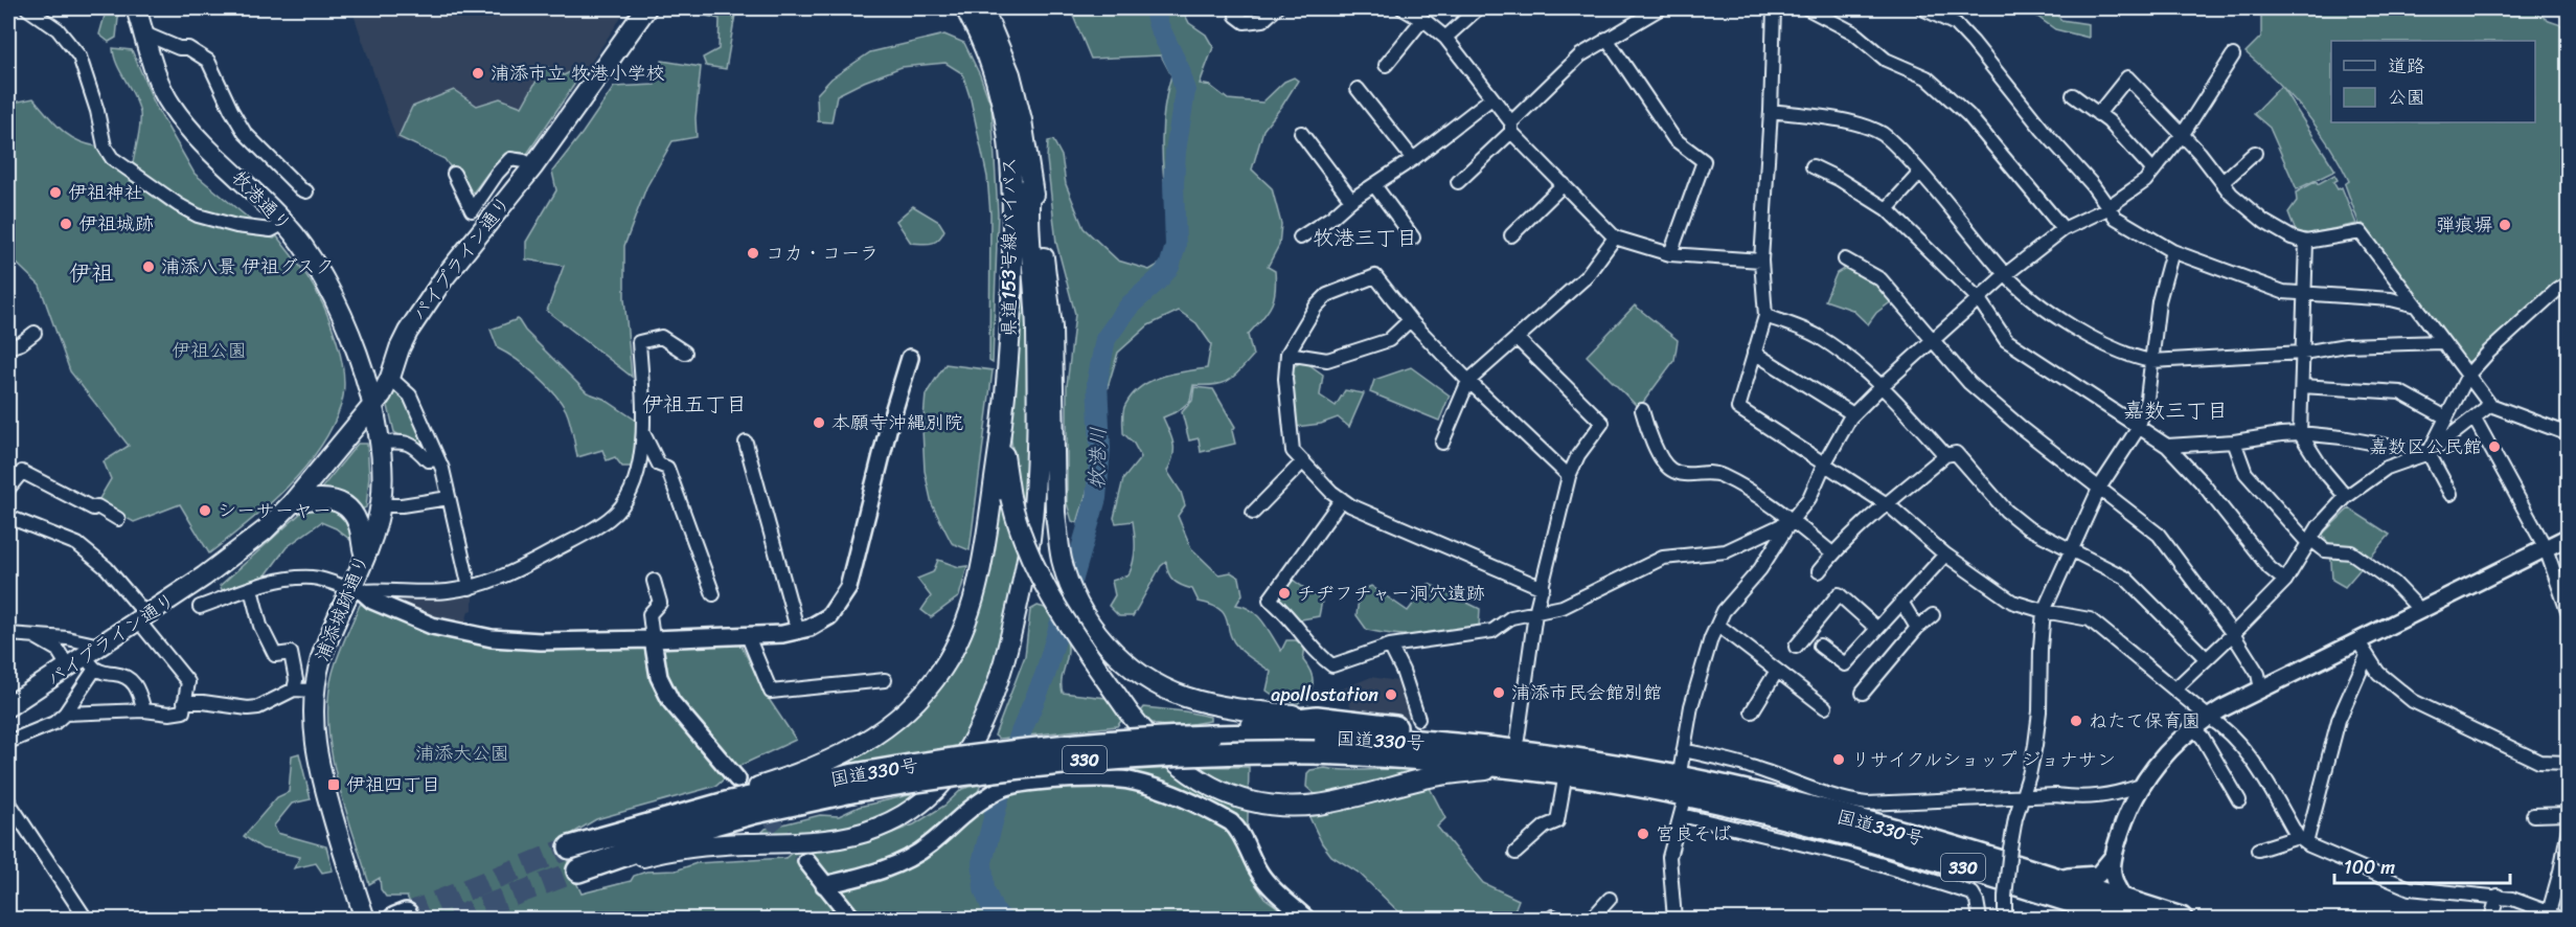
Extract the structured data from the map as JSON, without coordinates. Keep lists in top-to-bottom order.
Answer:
{
  "streets": {
    "highway": ["国道330号", "330"],
    "main road": [
      "牧港通り",
      "県道153号線バイパス",
      "パイプライン通り",
      "浦添城跡通り"
    ]
  },
  "crossings": [
    ["牧港通り", "パイプライン通り"],
    ["牧港通り", "浦添城跡通り"],
    ["パイプライン通り", "浦添城跡通り"]
  ],
  "districts": [
    "牧港三丁目",
    "伊祖",
    "伊祖五丁目",
    "嘉数三丁目"
  ],
  "water": ["牧港川"],
  "parks": ["伊祖公園", "浦添大公園"],
  "places": {
    "other": [
      "浦添市立 牧港小学校",
      "伊祖神社",
      "伊祖城跡",
      "弾痕塀",
      "コカ・コーラ",
      "浦添八景 伊祖グスク",
      "本願寺沖縄別院",
      "嘉数区公民館",
      "シーサーヤー",
      "チヂフチャー洞穴遺跡",
      "浦添市民会館別館",
      "apollostation",
      "ねたて保育園",
      "リサイクルショップ ジョナサン",
      "宮良そば"
    ],
    "transit": ["伊祖四丁目"]
  },
  "legend": ["道路", "公園"],
  "scale_bar": "100 m"
}
